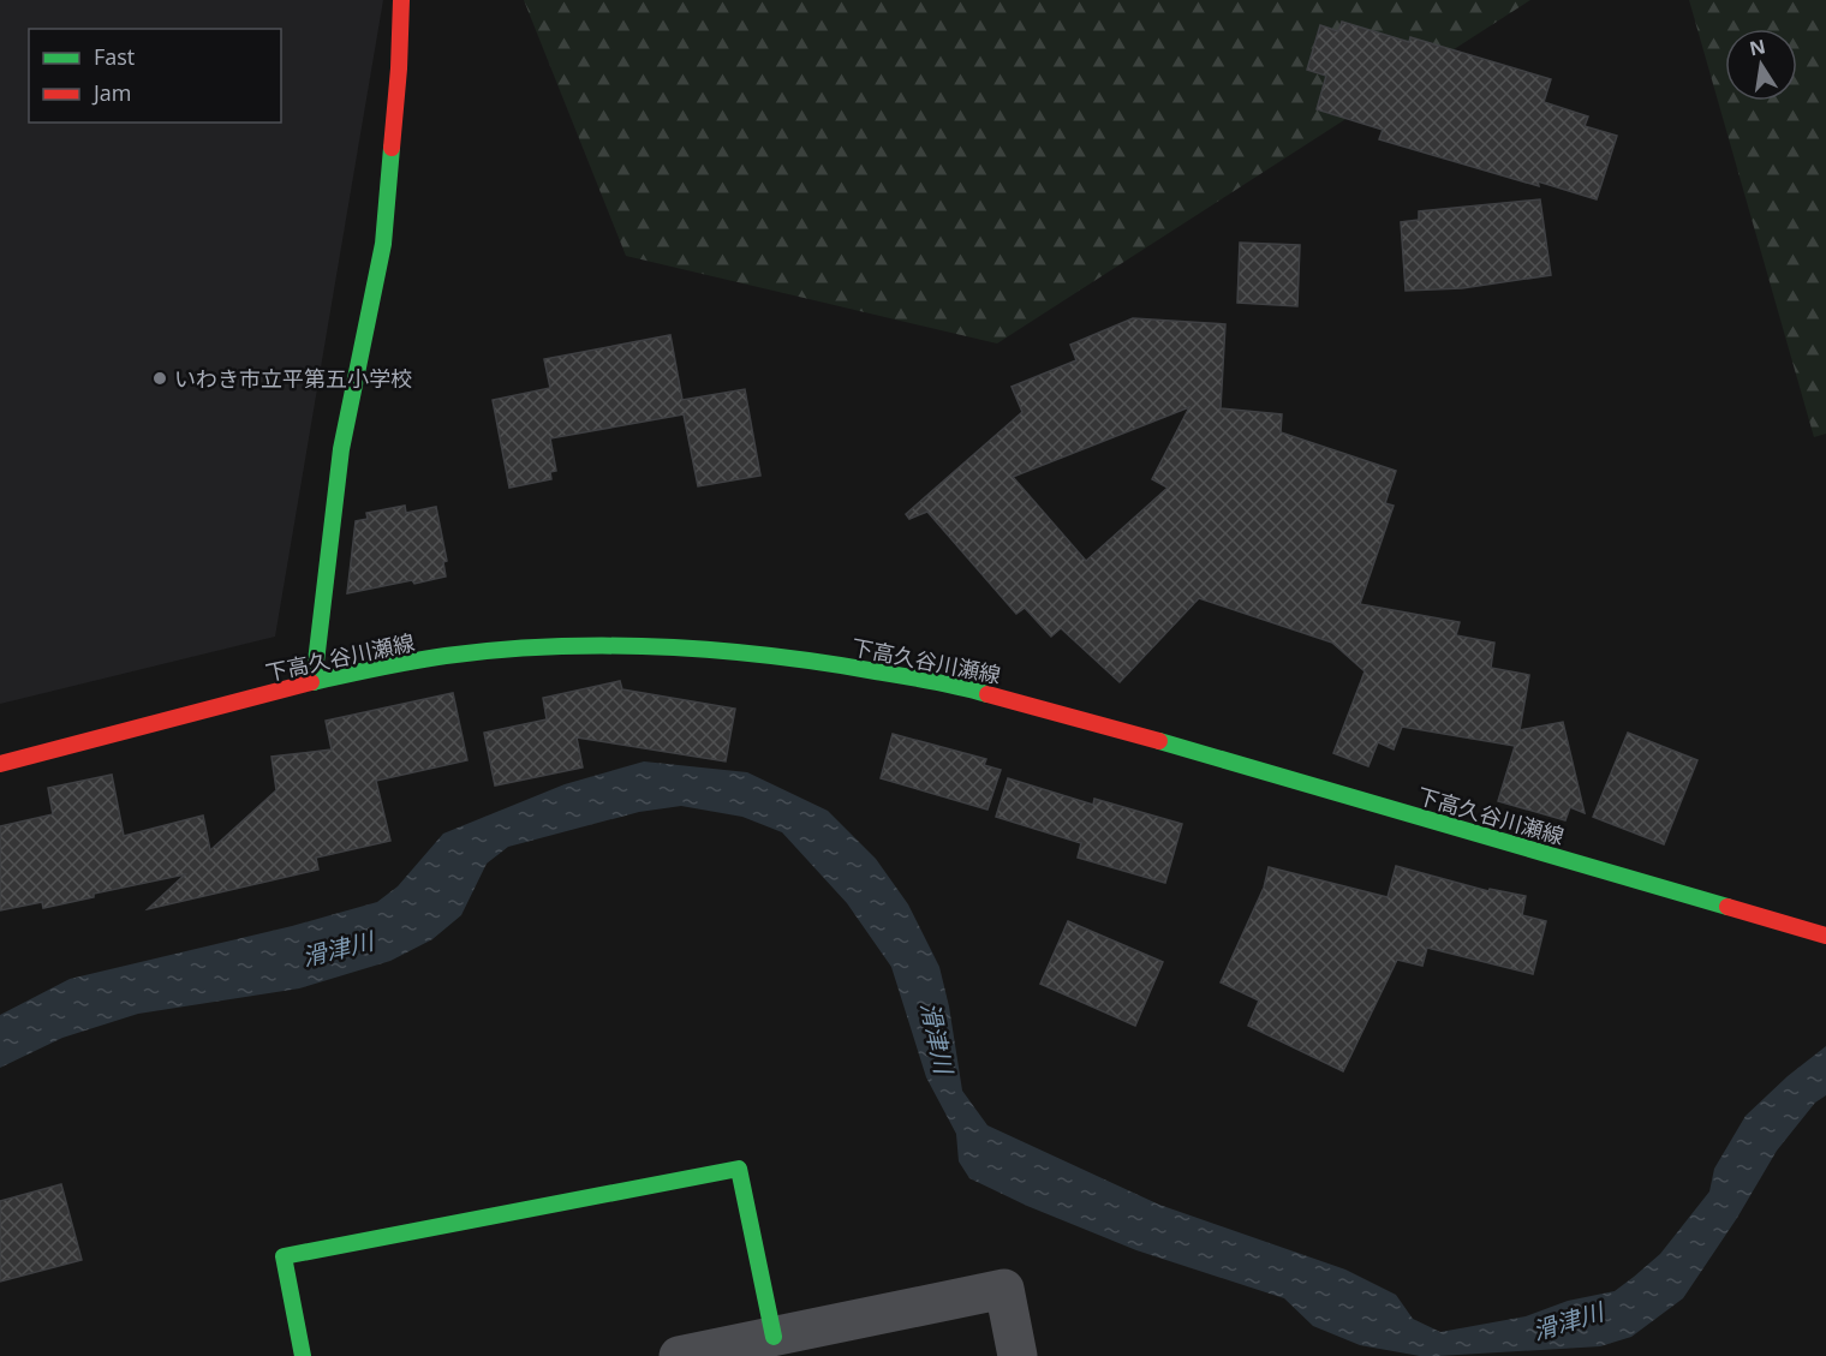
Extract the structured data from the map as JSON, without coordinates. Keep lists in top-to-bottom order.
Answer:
{
  "streets": {
    "main road": ["下高久谷川瀬線"]
  },
  "water": ["滑津川"],
  "places": ["いわき市立平第五小学校"],
  "legend": ["Fast", "Jam"],
  "north": "top"
}
